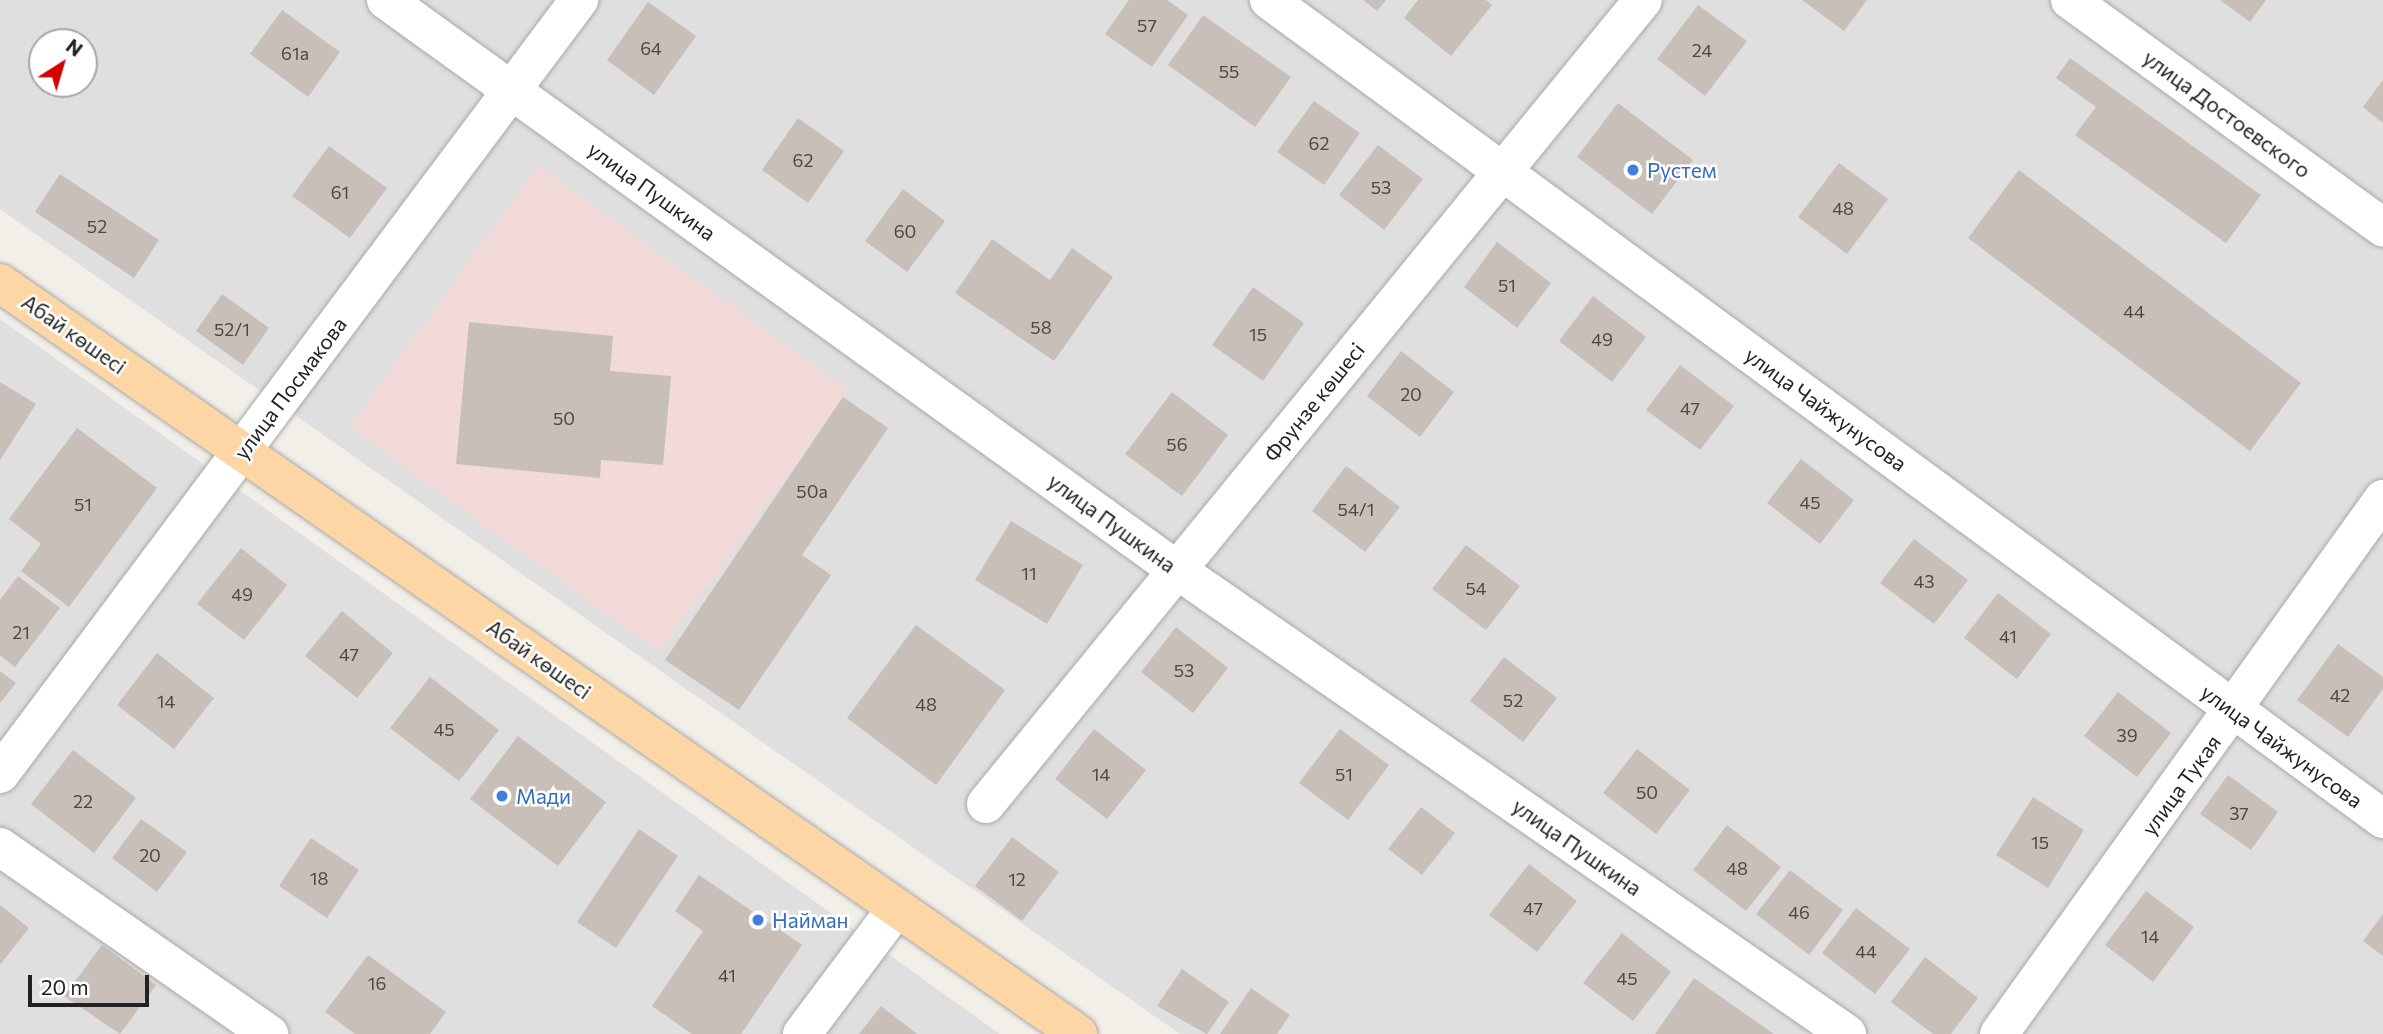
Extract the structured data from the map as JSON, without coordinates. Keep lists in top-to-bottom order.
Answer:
{
  "streets": {
    "main road": ["Абай көшесі"],
    "street": [
      "улица Достоевского",
      "улица Пушкина",
      "улица Посмакова",
      "Фрунзе көшесі",
      "улица Чайжунусова",
      "улица Тукая"
    ]
  },
  "crossings": [
    ["улица Пушкина", "улица Посмакова"],
    ["улица Пушкина", "Фрунзе көшесі"],
    ["Абай көшесі", "улица Посмакова"],
    ["Фрунзе көшесі", "улица Чайжунусова"],
    ["улица Чайжунусова", "улица Тукая"]
  ],
  "places": ["Рустем", "Мади", "Найман"],
  "house_numbers": [
    "57",
    "64",
    "24",
    "61а",
    "55",
    "62",
    "62",
    "53",
    "61",
    "48",
    "52",
    "60",
    "51",
    "44",
    "58",
    "52/1",
    "15",
    "49",
    "20",
    "47",
    "50",
    "56",
    "50а",
    "45",
    "51",
    "54/1",
    "11",
    "43",
    "54",
    "49",
    "21",
    "41",
    "47",
    "53",
    "42",
    "52",
    "14",
    "48",
    "45",
    "39",
    "14",
    "51",
    "50",
    "22",
    "37",
    "15",
    "20",
    "48",
    "18",
    "12",
    "47",
    "46",
    "14",
    "44",
    "41",
    "45",
    "16"
  ],
  "scale_bar": "20 m",
  "north": "top right"
}
